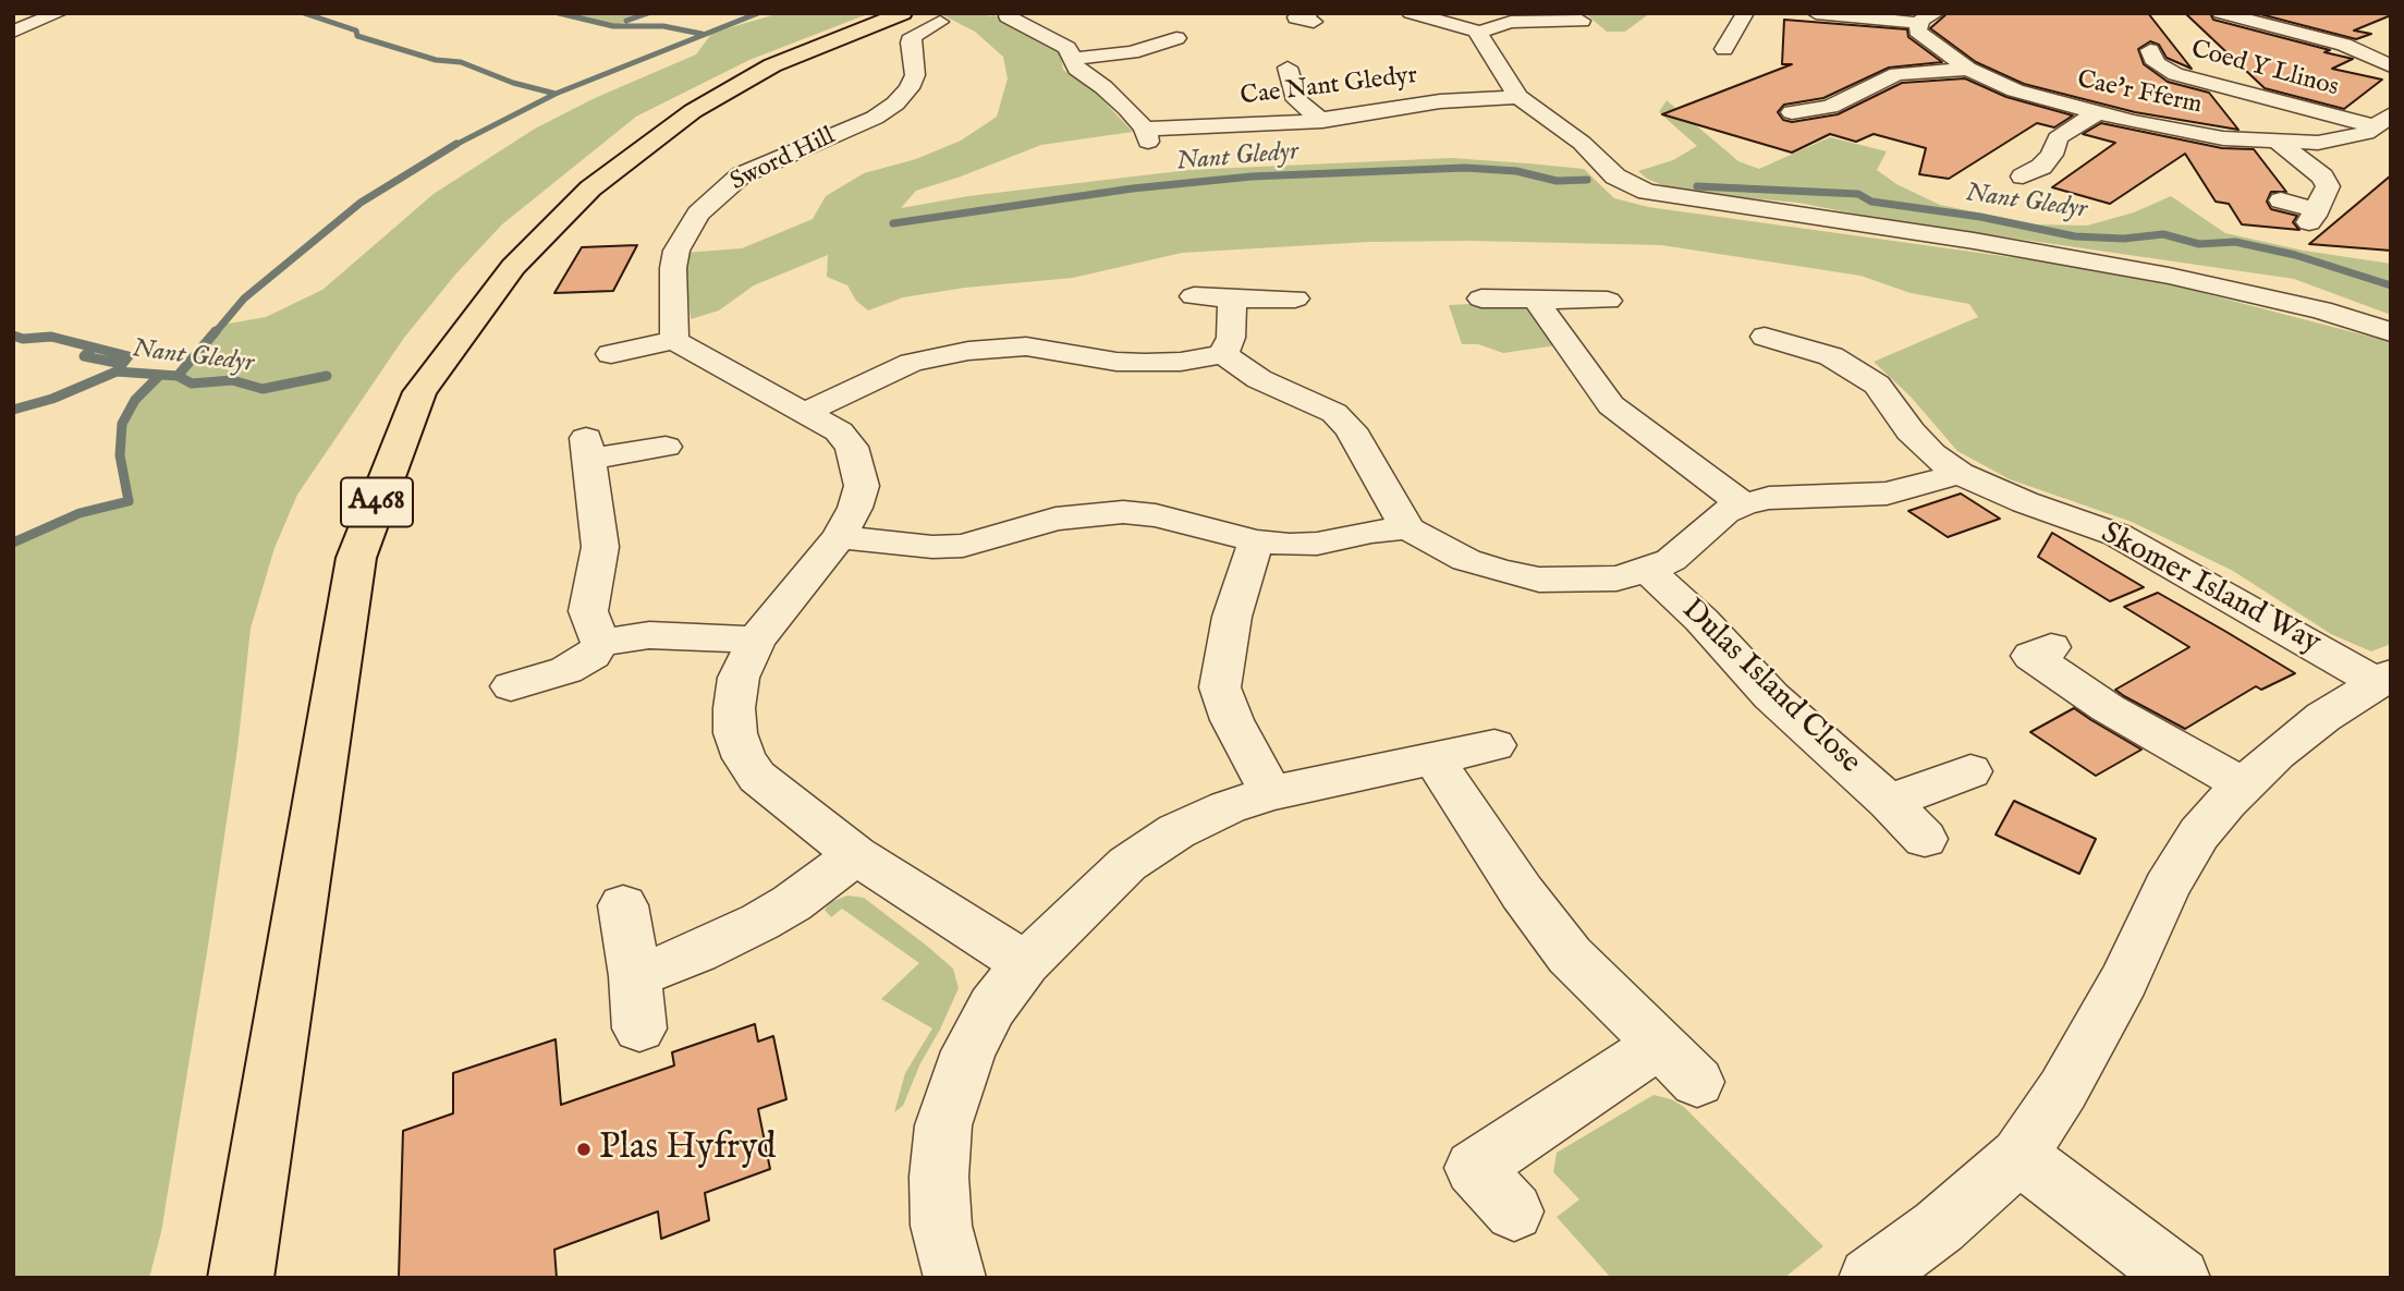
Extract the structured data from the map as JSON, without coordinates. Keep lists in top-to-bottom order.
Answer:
{
  "streets": {
    "main road": ["A468"],
    "street": [
      "Coed Y Llinos",
      "Cae Nant Gledyr",
      "Cae'r Fferm",
      "Sword Hill",
      "Skomer Island Way",
      "Dulas Island Close"
    ]
  },
  "crossings": [
    ["Coed Y Llinos", "Cae'r Fferm"],
    ["Sword Hill", "A468"]
  ],
  "water": ["Nant Gledyr"],
  "places": ["Plas Hyfryd"]
}
